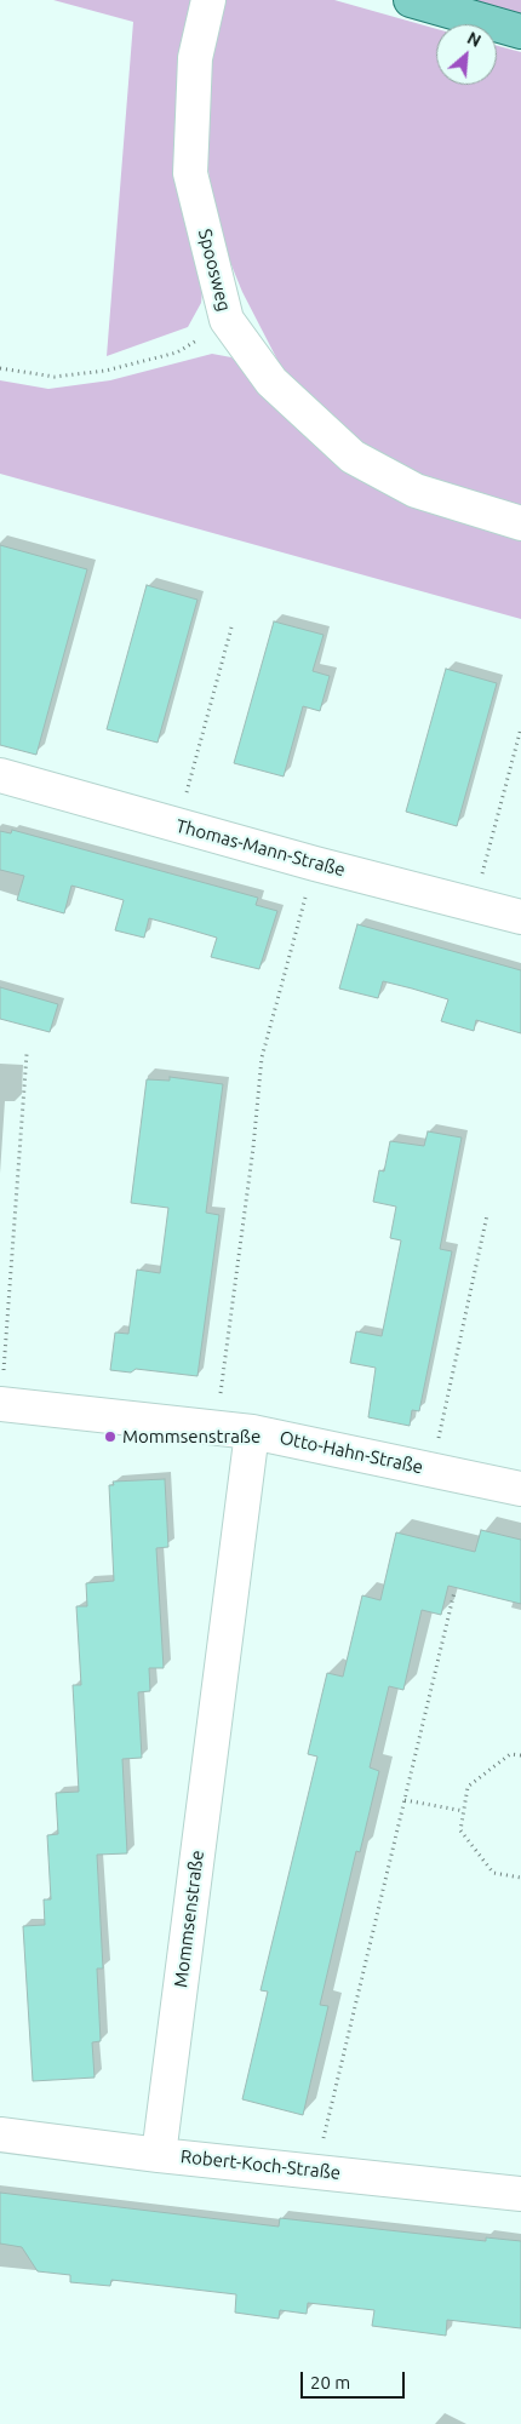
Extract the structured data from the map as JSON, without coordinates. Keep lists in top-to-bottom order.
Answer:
{
  "streets": {
    "street": [
      "Spoosweg",
      "Thomas-Mann-Straße",
      "Otto-Hahn-Straße",
      "Mommsenstraße",
      "Robert-Koch-Straße"
    ]
  },
  "crossings": [
    ["Otto-Hahn-Straße", "Mommsenstraße"],
    ["Mommsenstraße", "Robert-Koch-Straße"]
  ],
  "places": ["Mommsenstraße"],
  "scale_bar": "20 m",
  "north": "top right"
}
